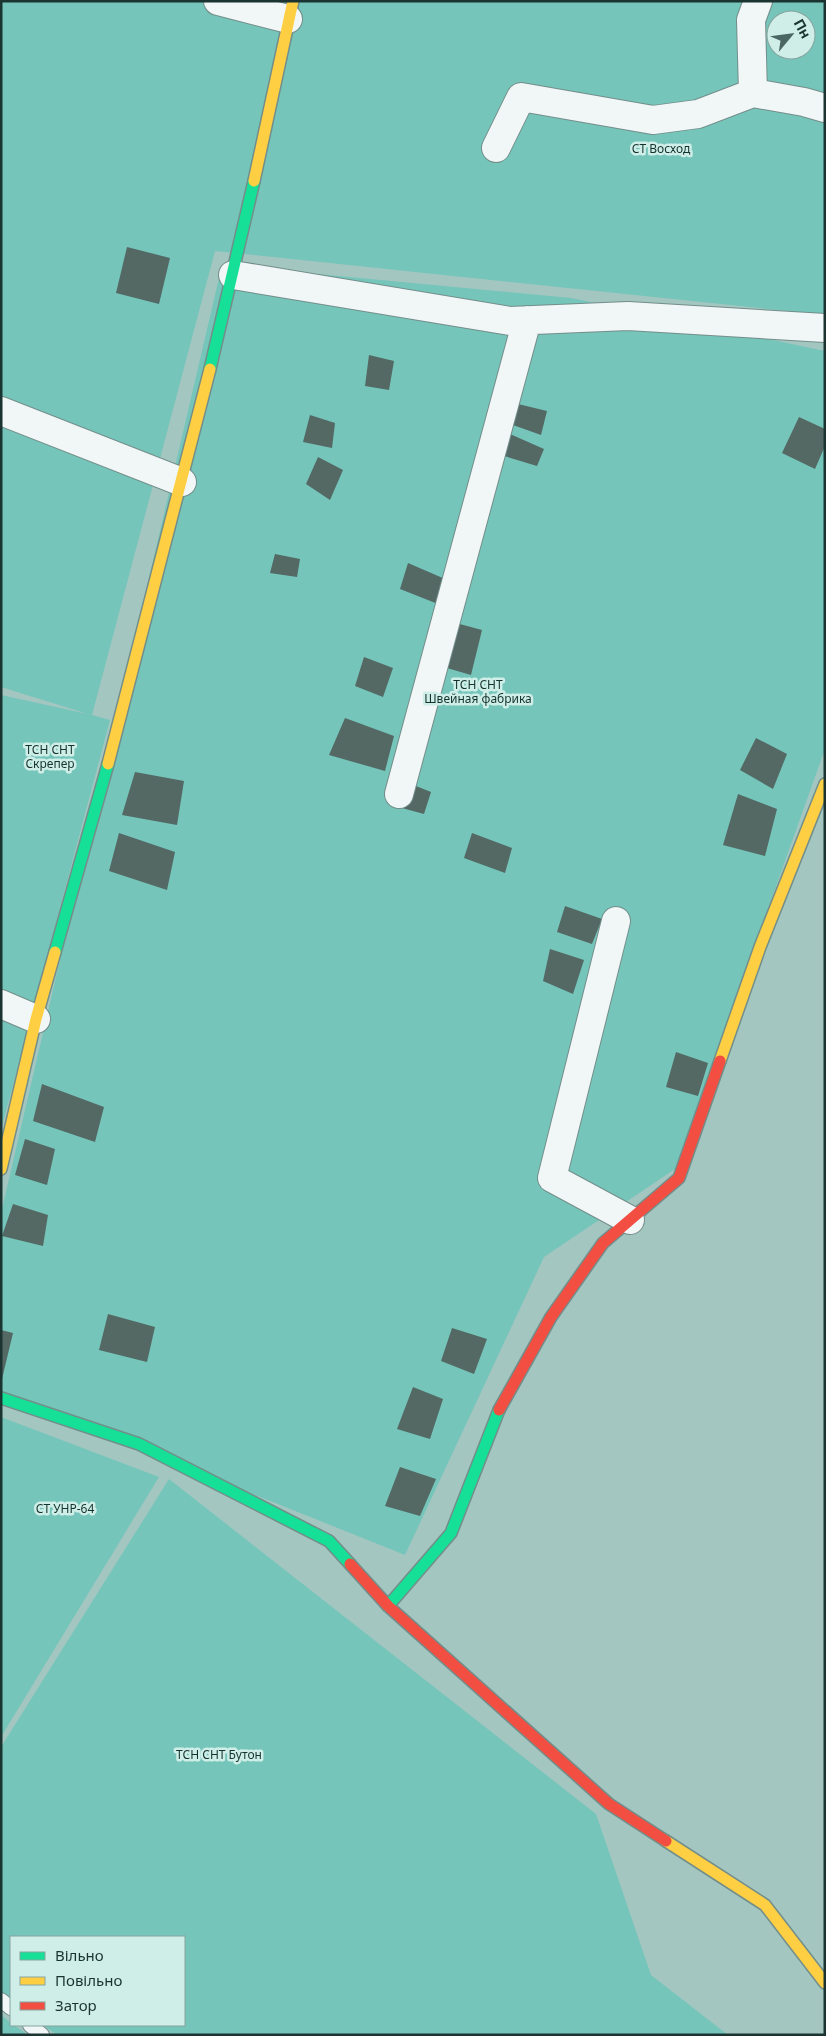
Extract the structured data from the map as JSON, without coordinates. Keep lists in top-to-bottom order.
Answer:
{
  "parks": [
    "СТ Восход",
    "ТСН СНТ Швейная фабрика",
    "ТСН СНТ Скрепер",
    "СТ УНР-64",
    "ТСН СНТ Бутон"
  ],
  "legend": ["Вільно", "Повільно", "Затор"],
  "north": "top right"
}
